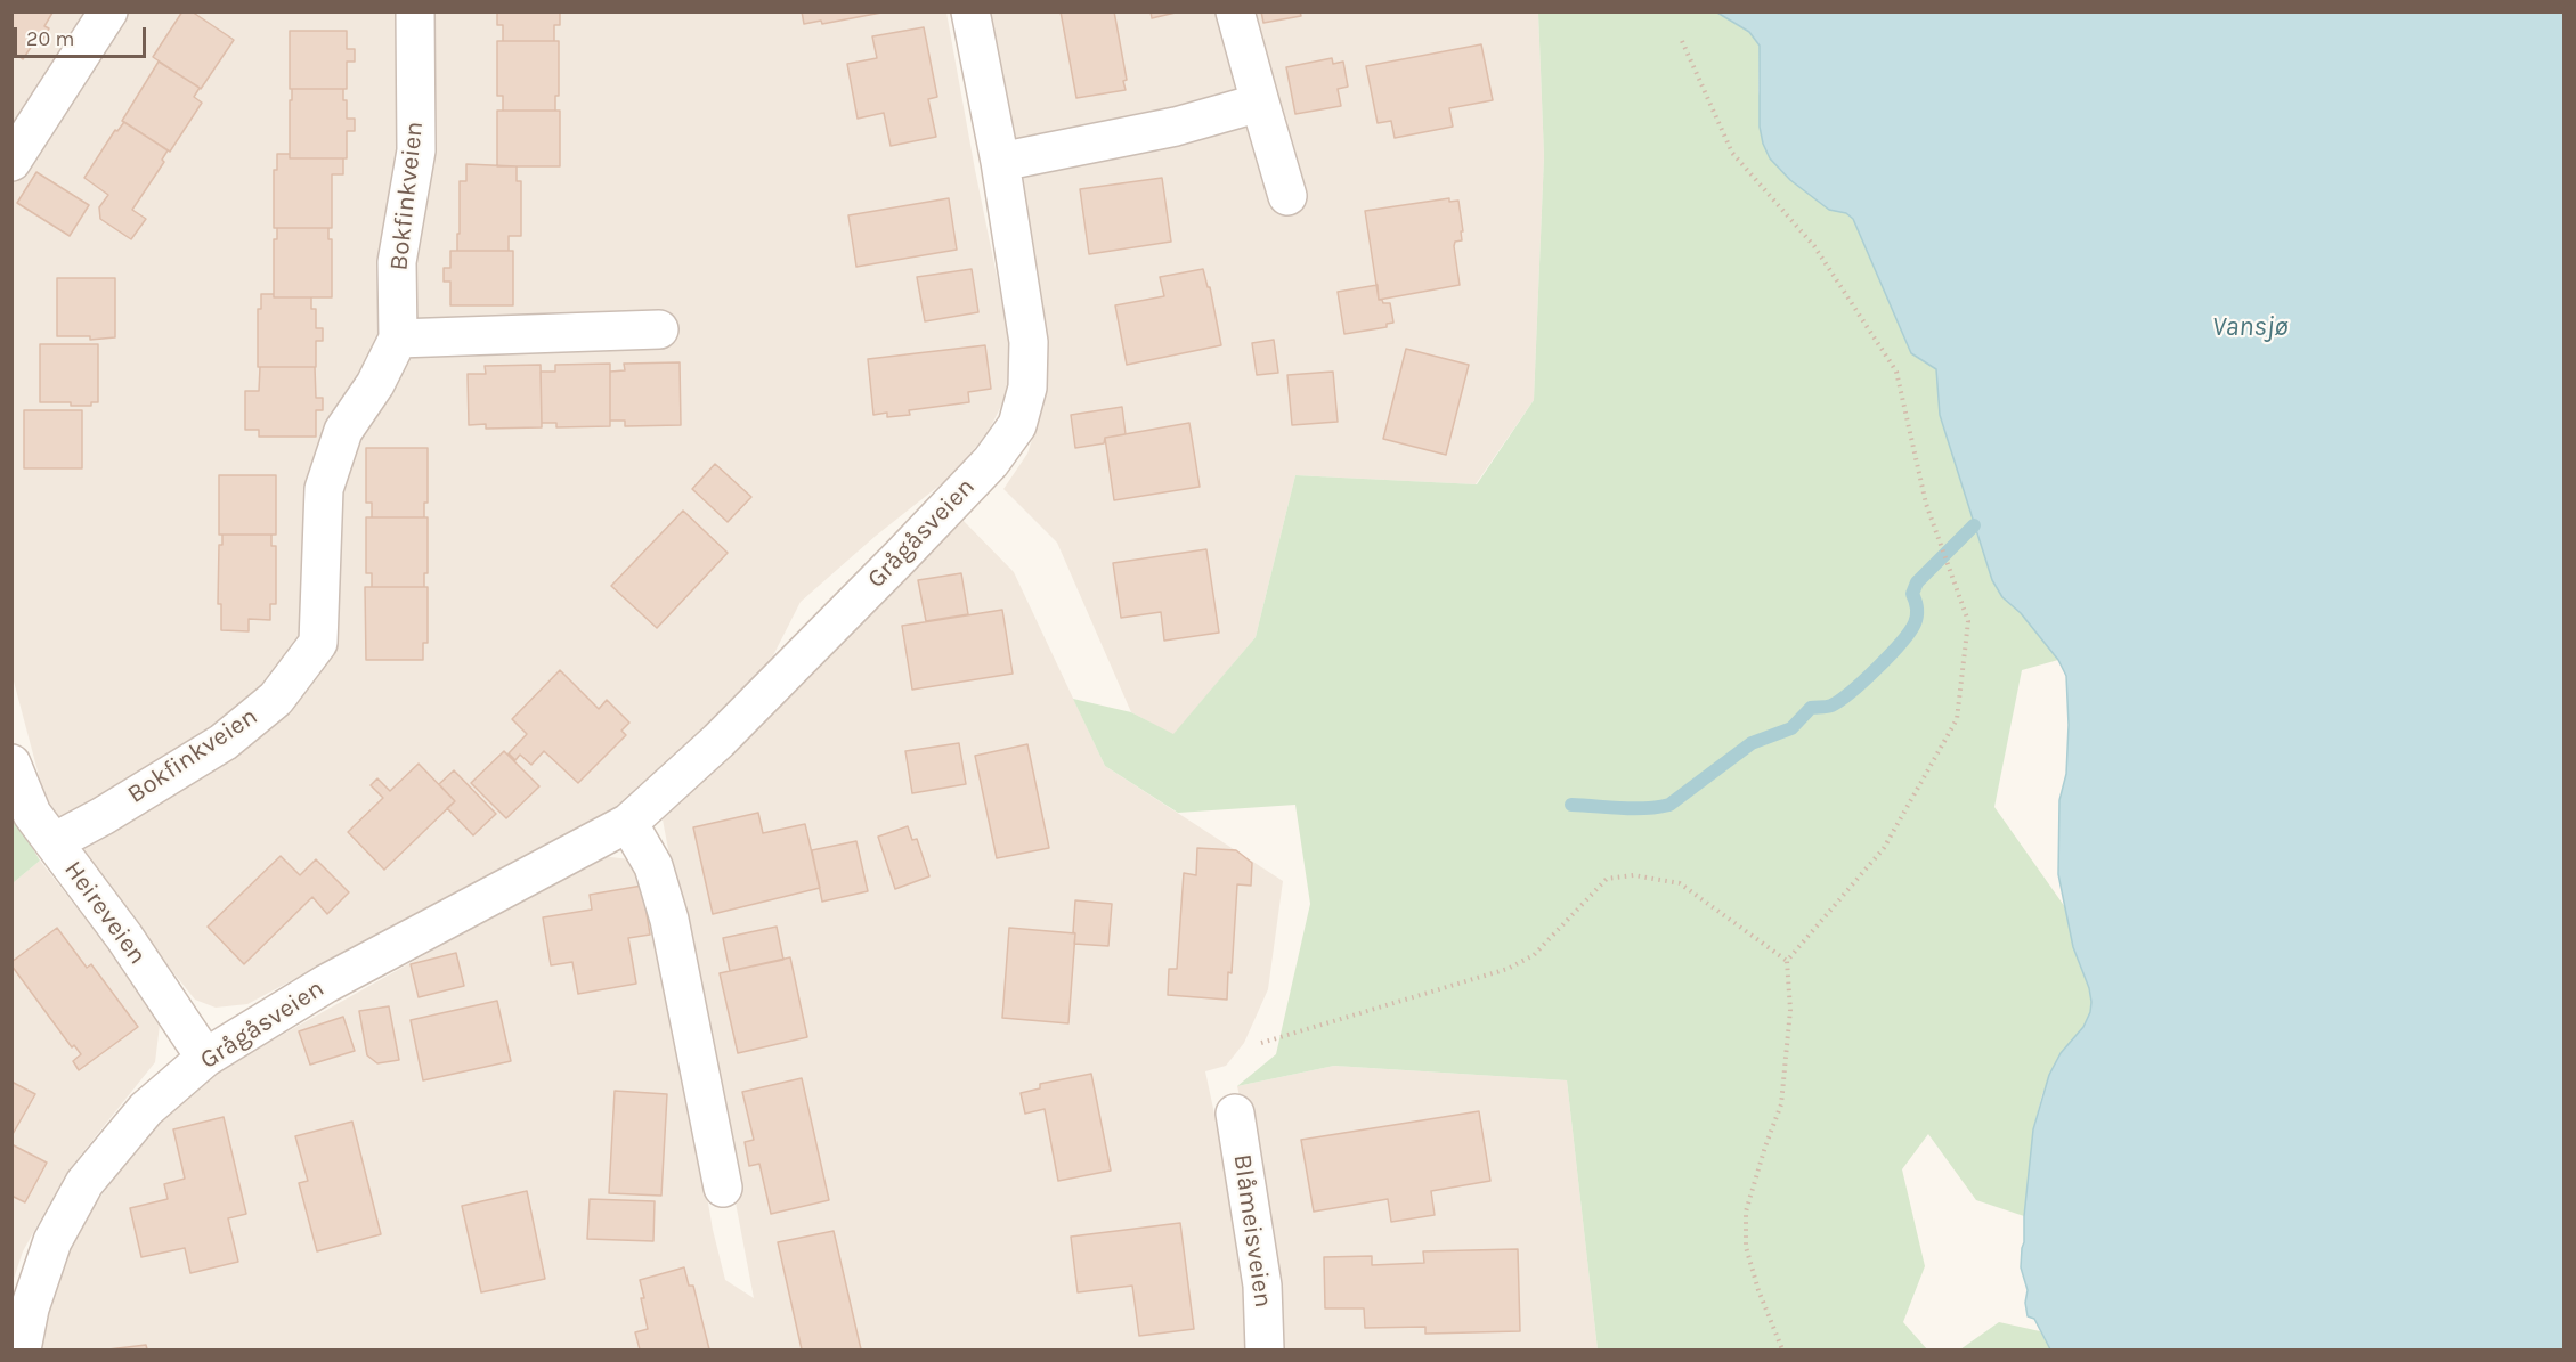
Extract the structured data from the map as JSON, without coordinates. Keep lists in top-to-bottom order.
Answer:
{
  "streets": {
    "street": [
      "Bokfinkveien",
      "Grågåsveien",
      "Heireveien",
      "Blåmeisveien"
    ]
  },
  "crossings": [
    ["Bokfinkveien", "Heireveien"],
    ["Grågåsveien", "Heireveien"]
  ],
  "water": ["Vansjø"],
  "scale_bar": "20 m"
}
